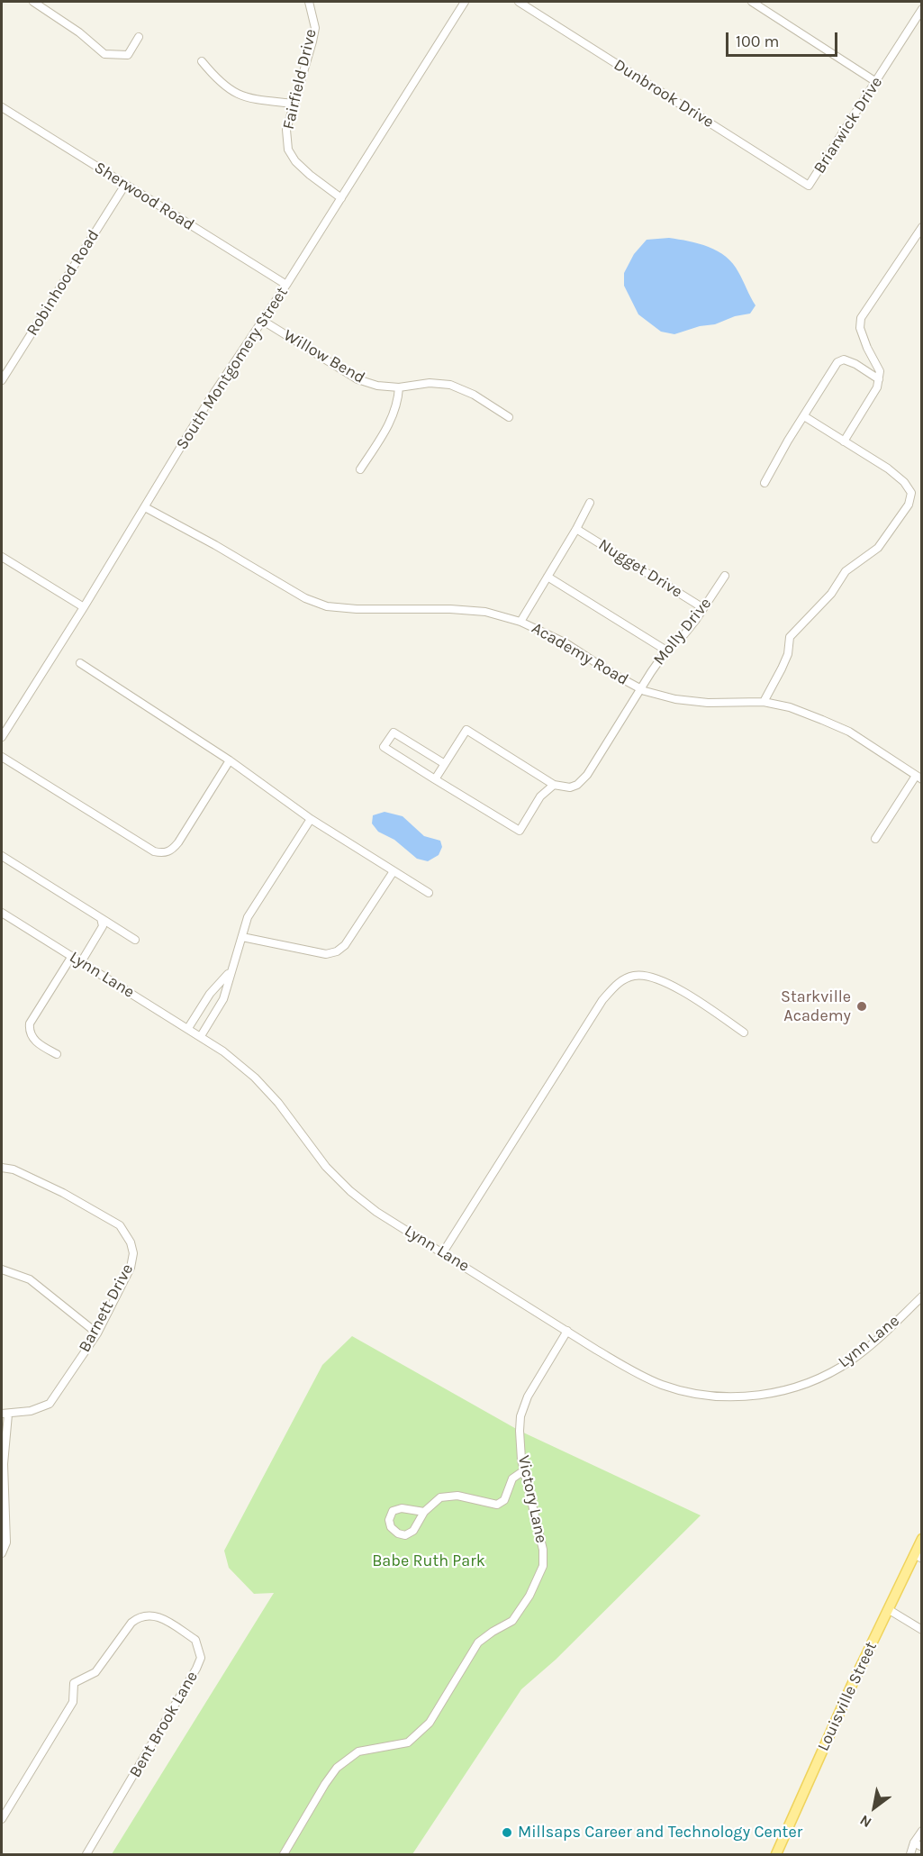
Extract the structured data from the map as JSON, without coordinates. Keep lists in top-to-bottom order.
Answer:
{
  "streets": {
    "main road": ["Louisville Street"],
    "street": [
      "Fairfield Drive",
      "Dunbrook Drive",
      "Briarwick Drive",
      "Sherwood Road",
      "Robinhood Road",
      "Willow Bend",
      "South Montgomery Street",
      "Nugget Drive",
      "Molly Drive",
      "Academy Road",
      "Lynn Lane",
      "Barnett Drive",
      "Victory Lane",
      "Bent Brook Lane"
    ]
  },
  "crossings": [
    ["Fairfield Drive", "South Montgomery Street"],
    ["Dunbrook Drive", "Briarwick Drive"],
    ["Sherwood Road", "Robinhood Road"],
    ["Sherwood Road", "South Montgomery Street"],
    ["Willow Bend", "South Montgomery Street"],
    ["South Montgomery Street", "Academy Road"],
    ["Nugget Drive", "Molly Drive"],
    ["Molly Drive", "Academy Road"],
    ["Lynn Lane", "Victory Lane"]
  ],
  "parks": ["Babe Ruth Park"],
  "places": ["Starkville Academy", "Millsaps Career and Technology Center"],
  "scale_bar": "100 m",
  "north": "bottom left"
}
